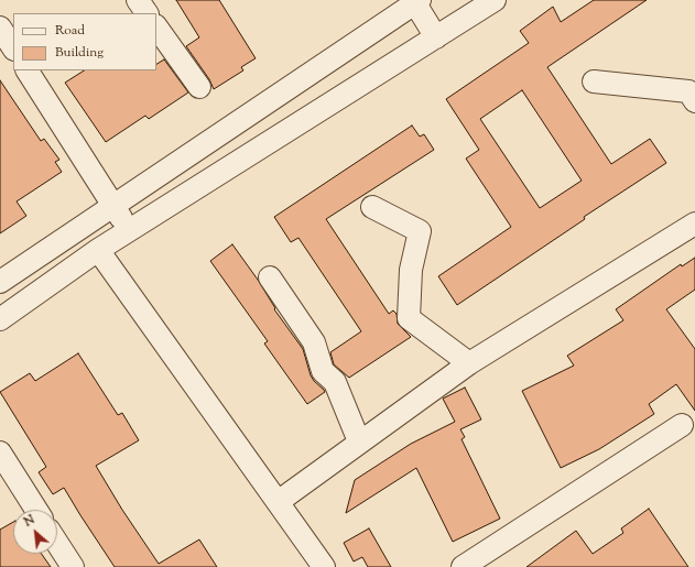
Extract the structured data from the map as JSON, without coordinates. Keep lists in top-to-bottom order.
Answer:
{
  "legend": ["Road", "Building"],
  "north": "top left"
}
